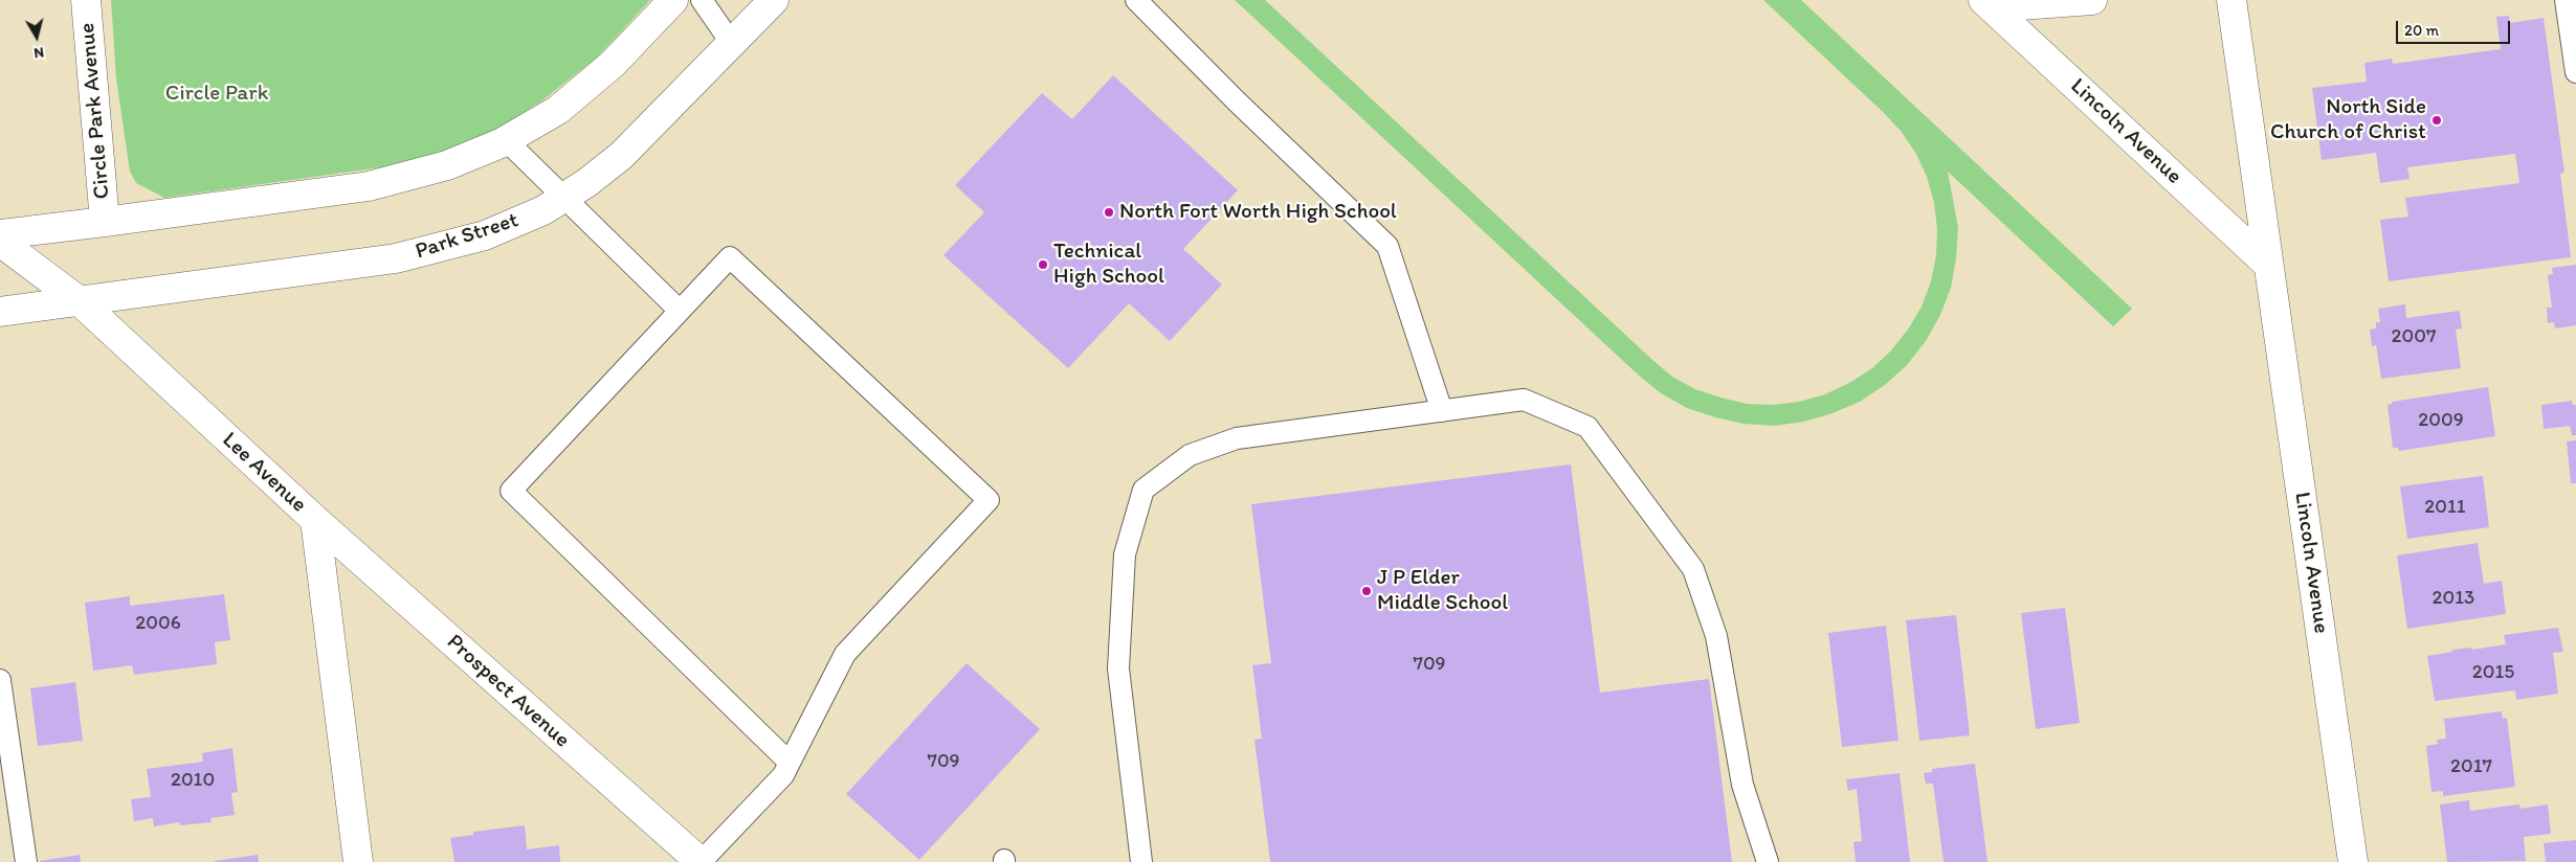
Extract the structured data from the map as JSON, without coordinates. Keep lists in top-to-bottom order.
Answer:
{
  "streets": {
    "street": [
      "Circle Park Avenue",
      "Lincoln Avenue",
      "Park Street",
      "Lee Avenue",
      "Prospect Avenue"
    ]
  },
  "crossings": [
    ["Park Street", "Lee Avenue"],
    ["Lee Avenue", "Prospect Avenue"]
  ],
  "parks": ["Circle Park"],
  "places": [
    "North Side Church of Christ",
    "North Fort Worth High School",
    "Technical High School",
    "J P Elder Middle School"
  ],
  "house_numbers": [
    "2007",
    "2009",
    "2011",
    "2013",
    "2006",
    "709",
    "2015",
    "709",
    "2017",
    "2010"
  ],
  "scale_bar": "20 m",
  "north": "bottom"
}
